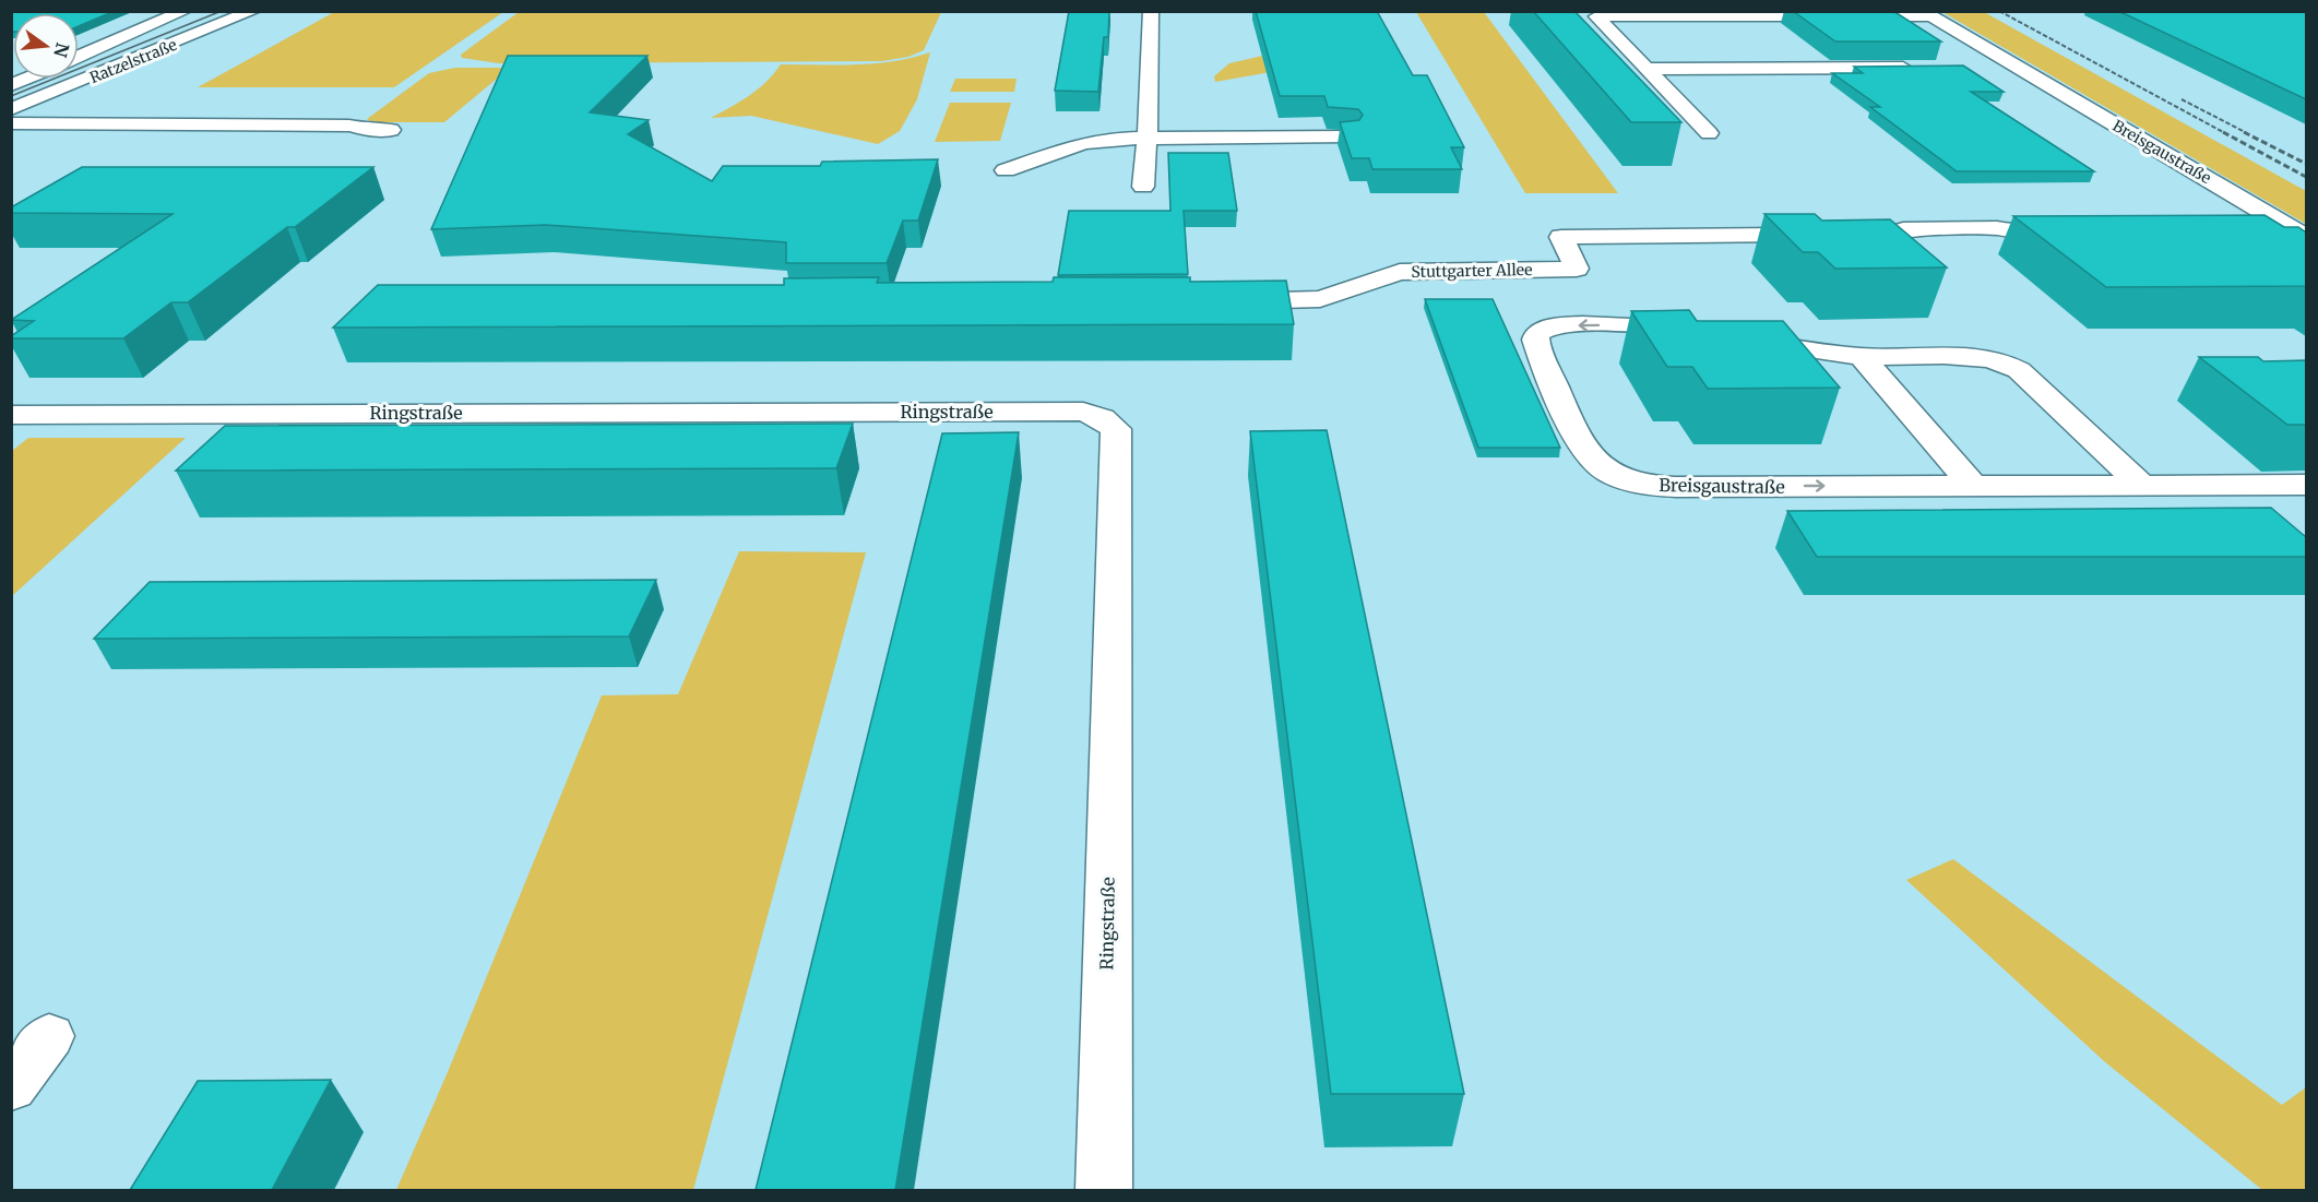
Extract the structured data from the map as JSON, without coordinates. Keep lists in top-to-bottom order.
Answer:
{
  "streets": {
    "street": [
      "Ratzelstraße",
      "Breisgaustraße",
      "Stuttgarter Allee",
      "Ringstraße"
    ]
  },
  "north": "right"
}
